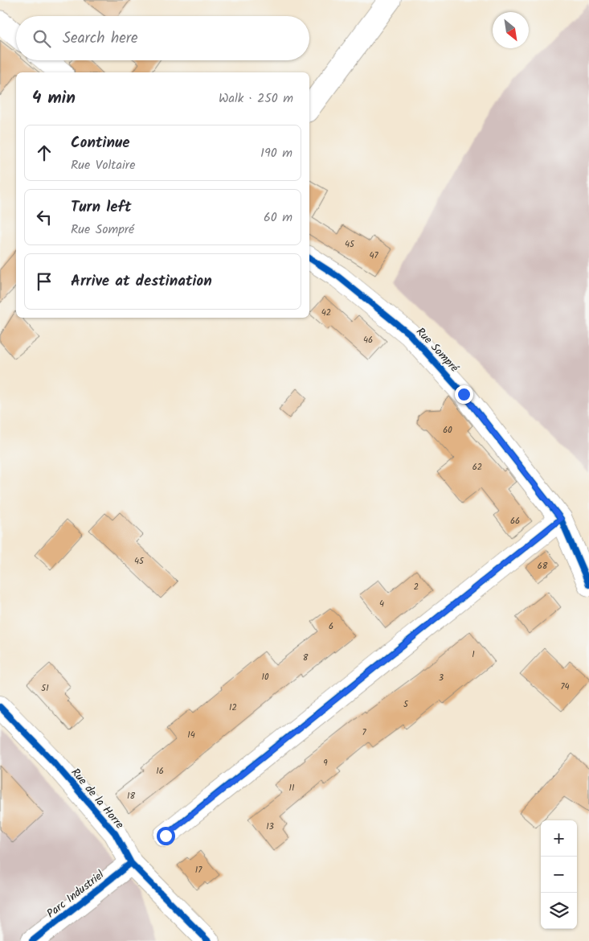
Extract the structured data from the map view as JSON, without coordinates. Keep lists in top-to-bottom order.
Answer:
{
  "streets": {
    "street": ["Rue Sompré", "Rue de la Horre", "Parc Industriel"]
  },
  "crossings": [
    ["Rue de la Horre", "Parc Industriel"]
  ],
  "house_numbers": [
    "45",
    "47",
    "42",
    "46",
    "60",
    "62",
    "66",
    "45",
    "68",
    "2",
    "4",
    "6",
    "1",
    "8",
    "10",
    "3",
    "74",
    "51",
    "5",
    "12",
    "7",
    "14",
    "9",
    "16",
    "11",
    "18",
    "13",
    "17"
  ],
  "north": "bottom right",
  "page": {
    "search": "Search here",
    "heading": ["4 min", "Walk · 250 m"],
    "list": [
      ["Continue", "Rue Voltaire", "190 m"],
      ["Turn left", "Rue Sompré", "60 m"],
      "Arrive at destination"
    ],
    "map_buttons": ["+", "−"]
  }
}
